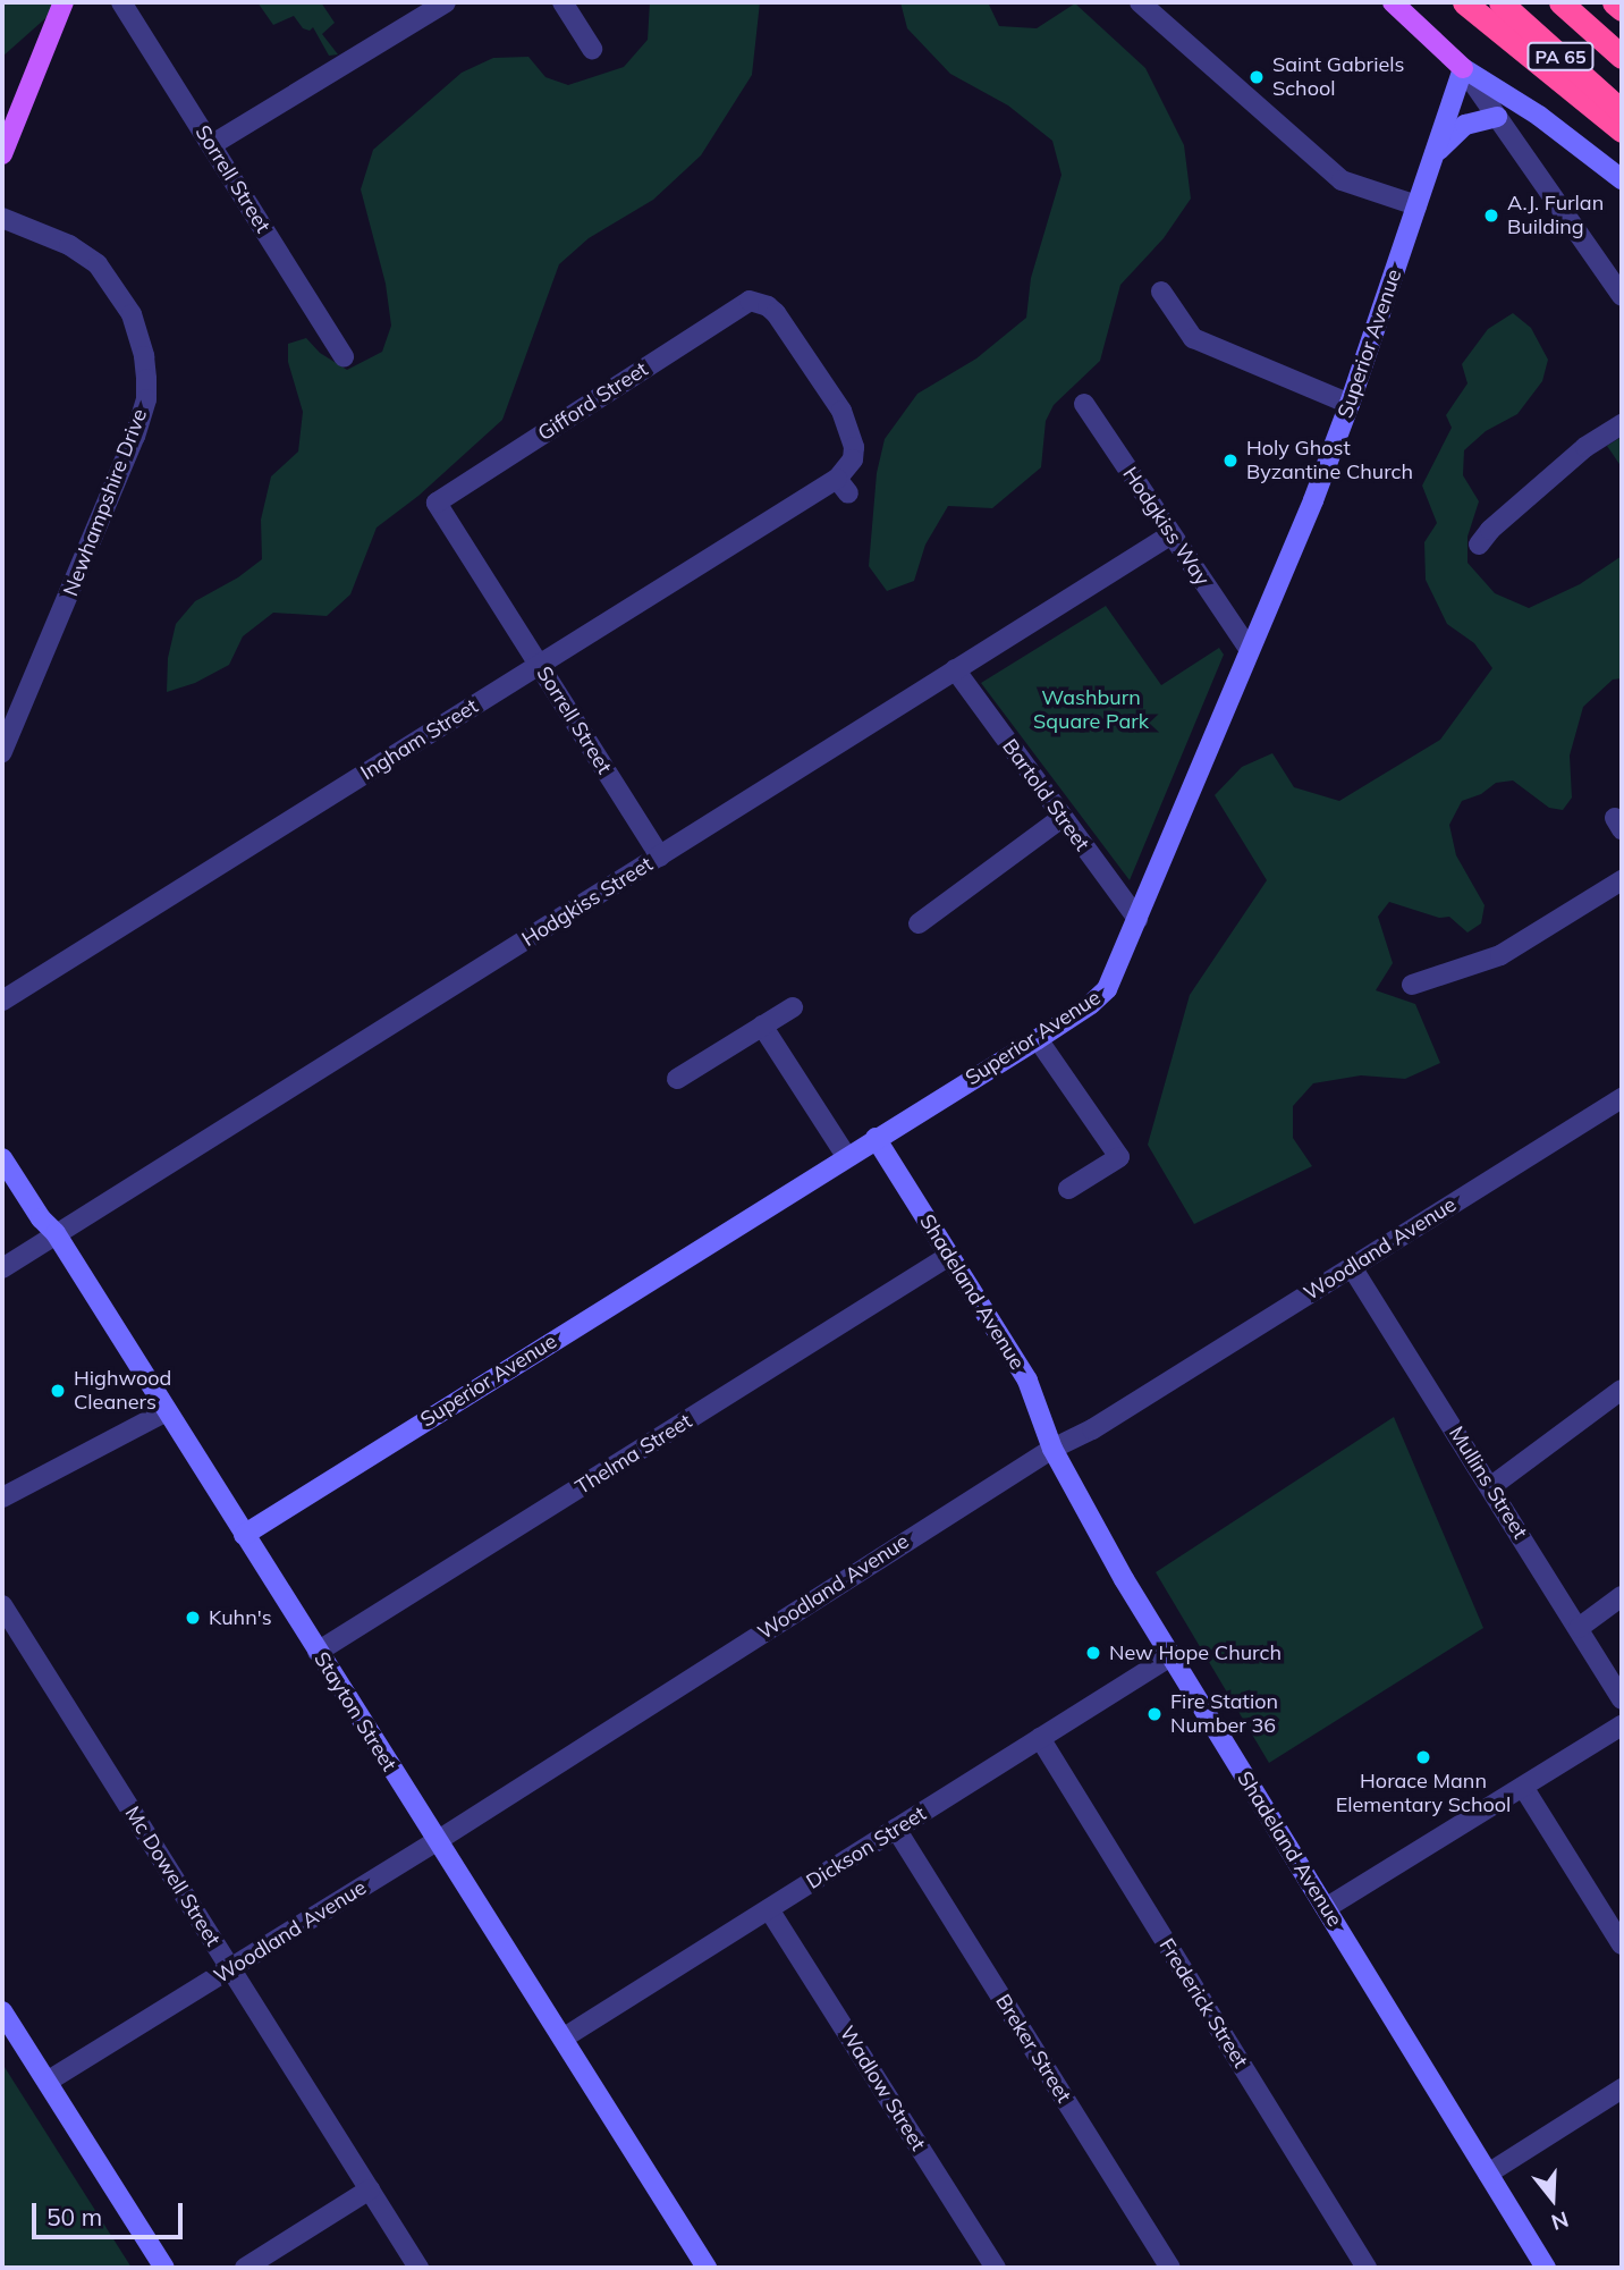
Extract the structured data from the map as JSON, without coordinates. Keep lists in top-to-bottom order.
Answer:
{
  "streets": {
    "highway": ["PA 65"],
    "street": [
      "Sorrell Street",
      "Superior Avenue",
      "Gifford Street",
      "Newhampshire Drive",
      "Hodgkiss Way",
      "Ingham Street",
      "Bartold Street",
      "Hodgkiss Street",
      "Woodland Avenue",
      "Shadeland Avenue",
      "Thelma Street",
      "Mullins Street",
      "Stayton Street",
      "Dickson Street",
      "Mc Dowell Street",
      "Frederick Street",
      "Breker Street",
      "Wadlow Street"
    ]
  },
  "crossings": [
    ["Sorrell Street", "Gifford Street"],
    ["Sorrell Street", "Ingham Street"],
    ["Sorrell Street", "Hodgkiss Street"],
    ["Superior Avenue", "Hodgkiss Way"],
    ["Superior Avenue", "Bartold Street"],
    ["Superior Avenue", "Shadeland Avenue"],
    ["Superior Avenue", "Stayton Street"],
    ["Gifford Street", "Ingham Street"],
    ["Hodgkiss Way", "Hodgkiss Street"],
    ["Bartold Street", "Hodgkiss Street"],
    ["Hodgkiss Street", "Stayton Street"],
    ["Woodland Avenue", "Shadeland Avenue"],
    ["Woodland Avenue", "Mullins Street"],
    ["Woodland Avenue", "Stayton Street"],
    ["Woodland Avenue", "Mc Dowell Street"],
    ["Shadeland Avenue", "Thelma Street"],
    ["Shadeland Avenue", "Dickson Street"],
    ["Thelma Street", "Stayton Street"],
    ["Stayton Street", "Dickson Street"],
    ["Dickson Street", "Frederick Street"],
    ["Dickson Street", "Breker Street"],
    ["Dickson Street", "Wadlow Street"]
  ],
  "parks": ["Washburn Square Park"],
  "places": [
    "Saint Gabriels School",
    "A.J. Furlan Building",
    "Holy Ghost Byzantine Church",
    "Highwood Cleaners",
    "Kuhn's",
    "New Hope Church",
    "Fire Station Number 36",
    "Horace Mann Elementary School"
  ],
  "scale_bar": "50 m",
  "north": "bottom"
}
